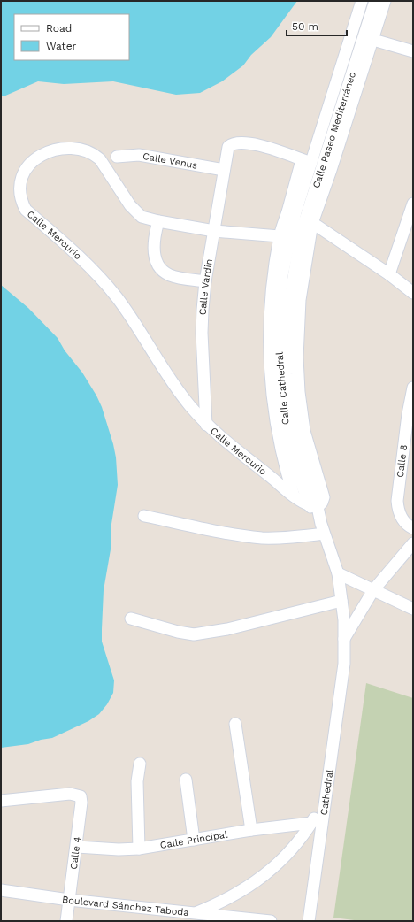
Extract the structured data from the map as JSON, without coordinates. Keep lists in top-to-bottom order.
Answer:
{
  "streets": {
    "street": [
      "Calle Paseo Mediterráneo",
      "Calle Venus",
      "Calle Mercurio",
      "Calle Vardin",
      "Calle Cathedral",
      "Calle 8",
      "Cathedral",
      "Calle Principal",
      "Calle 4",
      "Boulevard Sánchez Taboda"
    ]
  },
  "crossings": [
    ["Calle Paseo Mediterráneo", "Calle Vardin"],
    ["Calle Paseo Mediterráneo", "Calle Cathedral"],
    ["Calle Venus", "Calle Vardin"],
    ["Calle Mercurio", "Calle Vardin"],
    ["Calle Mercurio", "Calle Cathedral"],
    ["Calle Cathedral", "Cathedral"],
    ["Calle Principal", "Calle 4"],
    ["Calle 4", "Boulevard Sánchez Taboda"]
  ],
  "legend": ["Road", "Water"],
  "scale_bar": "50 m"
}
